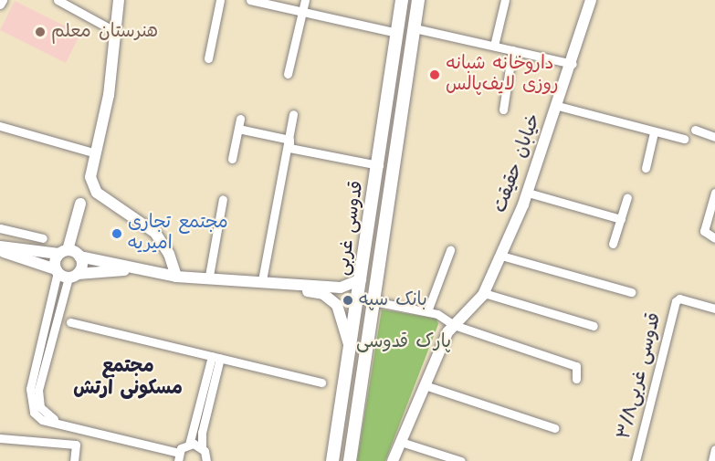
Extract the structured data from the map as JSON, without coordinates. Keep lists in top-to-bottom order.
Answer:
{
  "streets": {
    "main road": ["قدوسی غربی"],
    "street": ["خیابان حقیقت", "قدوسی غربی۳/۸"]
  },
  "districts": ["مجتمع مسکونی ارتش"],
  "parks": ["پارک قدوسی"],
  "places": [
    "هنرستان معلم",
    "داروخانه شبانه روزی لایف‌پالس",
    "مجتمع تجاری امیریه",
    "بانک سپه"
  ]
}
